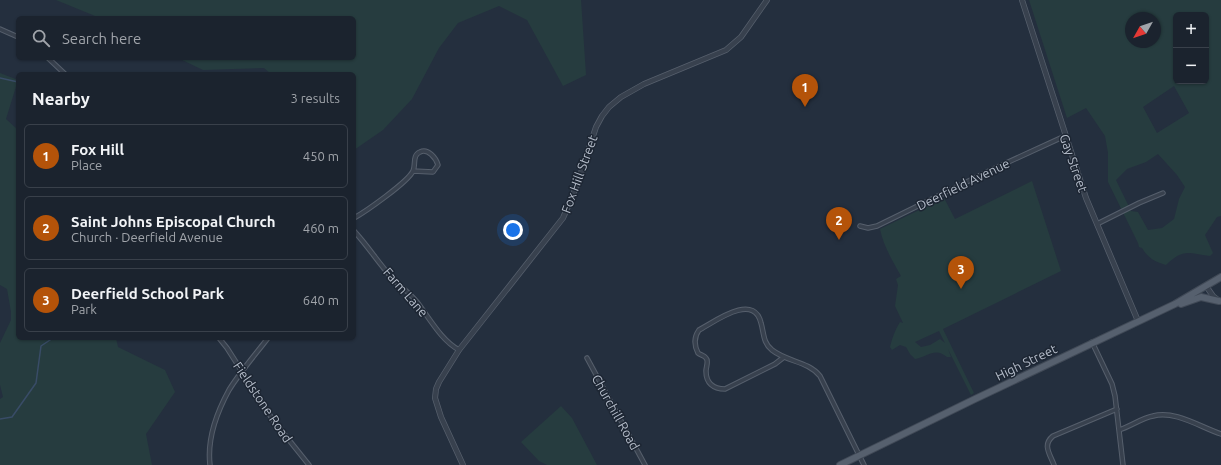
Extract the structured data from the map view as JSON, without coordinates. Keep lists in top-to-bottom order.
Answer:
{
  "streets": {
    "main road": ["High Street"],
    "street": [
      "Gay Street",
      "Fox Hill Street",
      "Deerfield Avenue",
      "Farm Lane",
      "Fieldstone Road",
      "Churchill Road"
    ]
  },
  "crossings": [
    ["Gay Street", "Deerfield Avenue"],
    ["Gay Street", "High Street"],
    ["Fox Hill Street", "Farm Lane"]
  ],
  "north": "bottom left",
  "page": {
    "map_buttons": ["+", "−"],
    "search": "Search here",
    "heading": ["Nearby", "3 results"],
    "pins": ["1", "2", "3"],
    "list": [
      {
        "mark": "1",
        "name": "Fox Hill",
        "note": "Place",
        "value": "450 m"
      },
      {
        "mark": "2",
        "name": "Saint Johns Episcopal Church",
        "note": "Church · Deerfield Avenue",
        "value": "460 m"
      },
      {
        "mark": "3",
        "name": "Deerfield School Park",
        "note": "Park",
        "value": "640 m"
      }
    ]
  }
}
